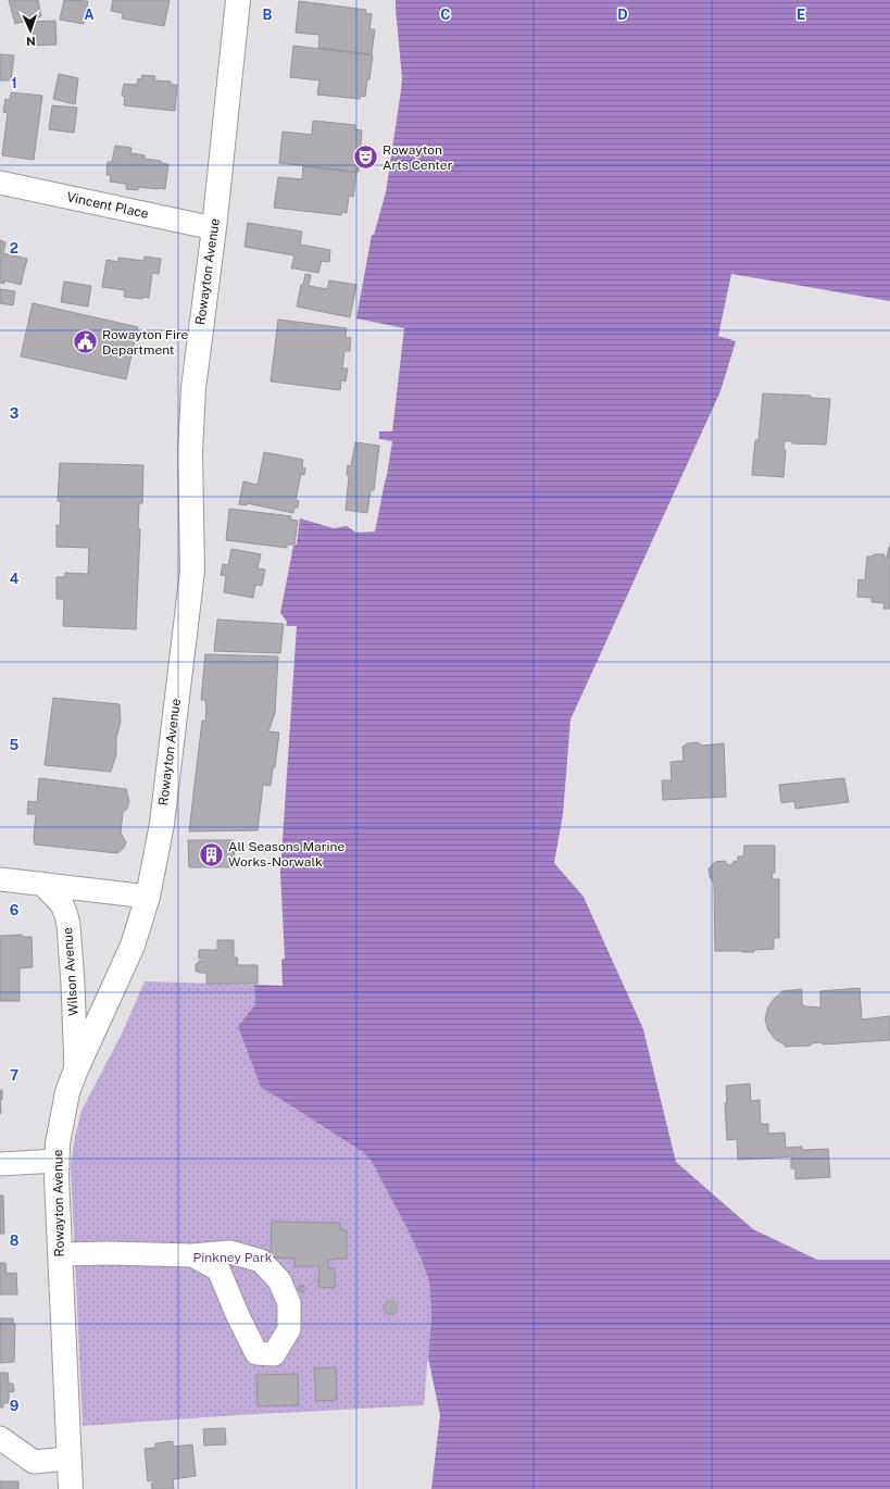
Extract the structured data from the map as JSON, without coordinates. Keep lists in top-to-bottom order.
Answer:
{
  "streets": {
    "main road": ["Rowayton Avenue"],
    "street": ["Vincent Place", "Wilson Avenue"]
  },
  "crossings": [
    ["Vincent Place", "Rowayton Avenue"],
    ["Rowayton Avenue", "Wilson Avenue"]
  ],
  "parks": ["Pinkney Park"],
  "places": {
    "theatre": ["Rowayton Arts Center"],
    "public building": ["Rowayton Fire Department"],
    "building": ["All Seasons Marine Works-Norwalk"]
  },
  "north": "bottom",
  "grid": {
    "columns": [
      "A",
      "B",
      "C",
      "D",
      "E"
    ],
    "rows": [
      "1",
      "2",
      "3",
      "4",
      "5",
      "6",
      "7",
      "8",
      "9"
    ]
  }
}
